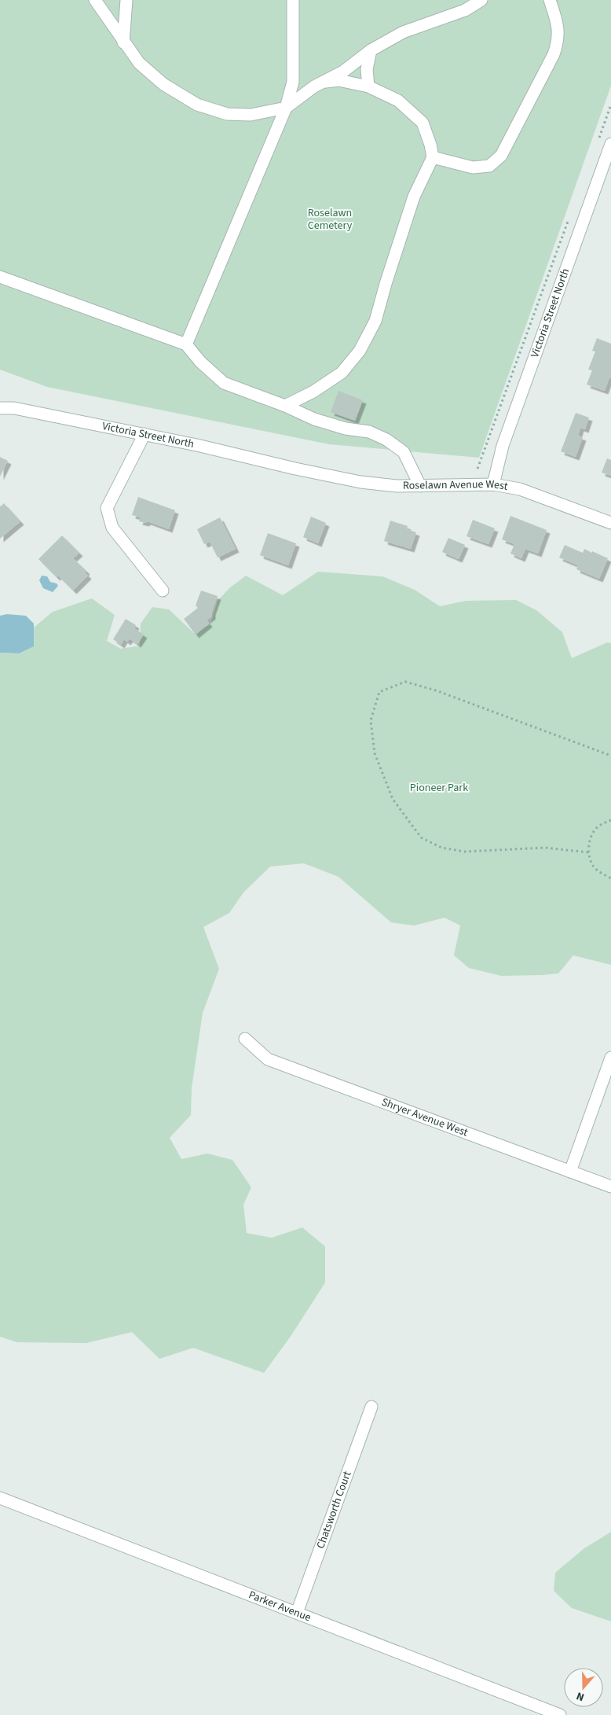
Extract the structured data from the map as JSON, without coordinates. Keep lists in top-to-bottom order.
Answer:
{
  "streets": {
    "street": [
      "Victoria Street North",
      "Roselawn Avenue West",
      "Shryer Avenue West",
      "Chatsworth Court",
      "Parker Avenue"
    ]
  },
  "crossings": [
    ["Victoria Street North", "Roselawn Avenue West"],
    ["Chatsworth Court", "Parker Avenue"]
  ],
  "parks": ["Roselawn Cemetery", "Pioneer Park"],
  "north": "bottom"
}
